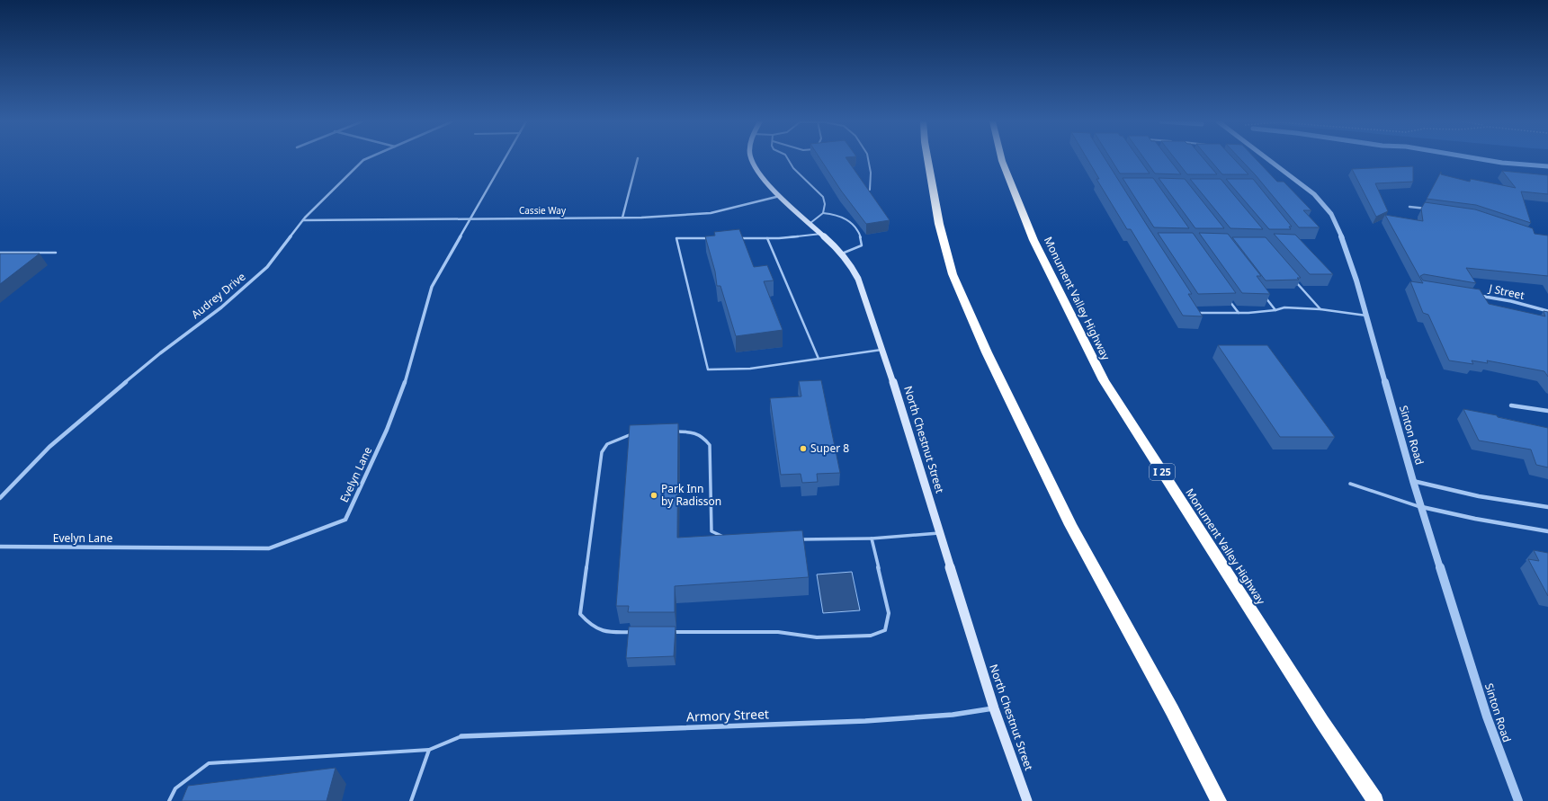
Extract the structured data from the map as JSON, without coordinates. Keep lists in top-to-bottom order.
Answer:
{
  "streets": {
    "highway": ["Monument Valley Highway", "I 25"],
    "main road": ["North Chestnut Street"],
    "street": [
      "Cassie Way",
      "J Street",
      "Audrey Drive",
      "Sinton Road",
      "Evelyn Lane",
      "Armory Street"
    ]
  },
  "crossings": [
    ["Cassie Way", "Audrey Drive"],
    ["Cassie Way", "North Chestnut Street"],
    ["Cassie Way", "Evelyn Lane"],
    ["North Chestnut Street", "Armory Street"]
  ],
  "places": ["Super 8", "Park Inn by Radisson"]
}
